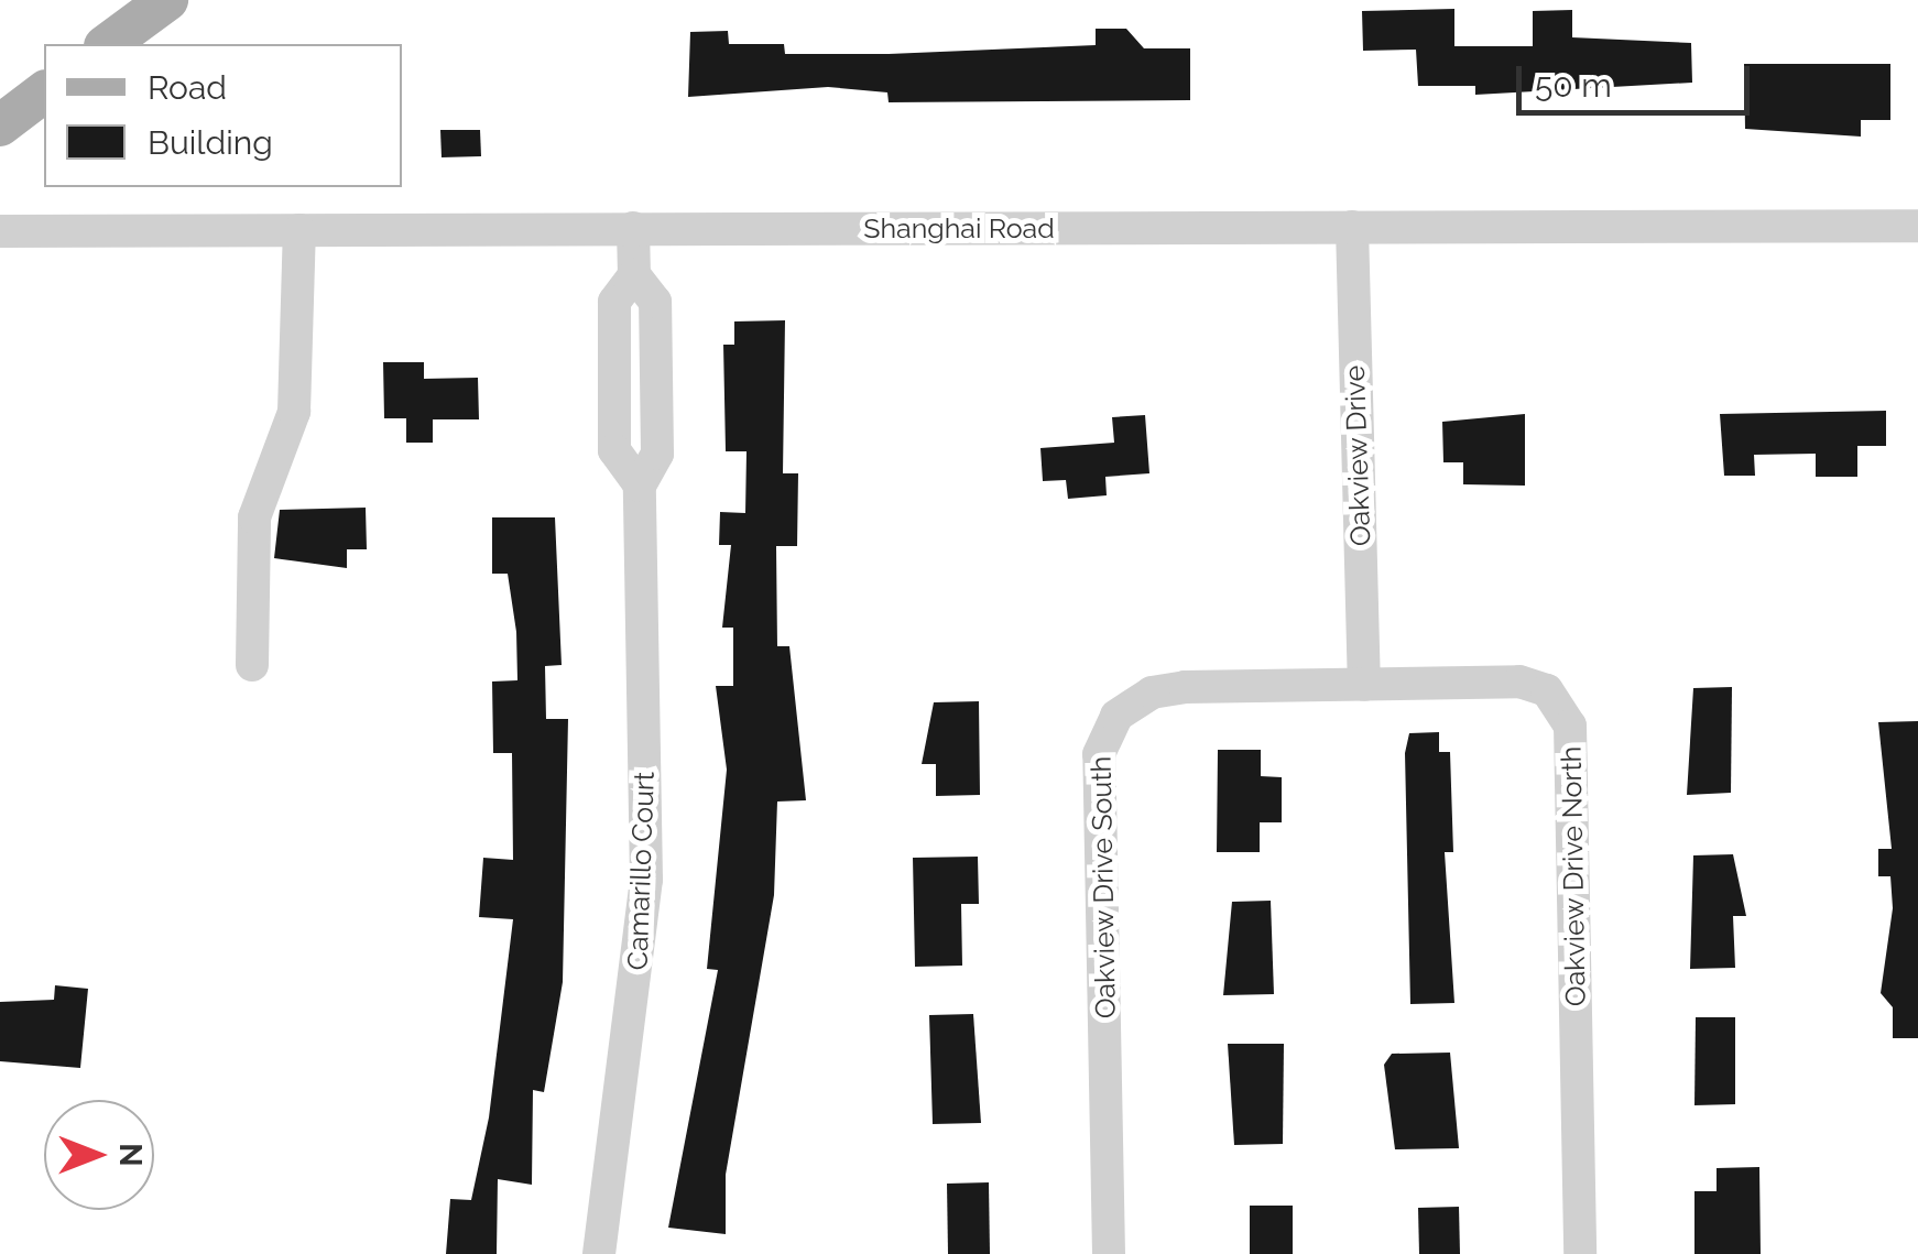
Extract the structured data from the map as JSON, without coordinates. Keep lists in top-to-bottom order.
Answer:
{
  "streets": {
    "street": [
      "Shanghai Road",
      "Oakview Drive",
      "Camarillo Court",
      "Oakview Drive North",
      "Oakview Drive South"
    ]
  },
  "crossings": [
    ["Shanghai Road", "Oakview Drive"],
    ["Shanghai Road", "Camarillo Court"],
    ["Oakview Drive", "Oakview Drive North"],
    ["Oakview Drive", "Oakview Drive South"],
    ["Oakview Drive North", "Oakview Drive South"]
  ],
  "legend": ["Road", "Building"],
  "scale_bar": "50 m",
  "north": "right"
}
